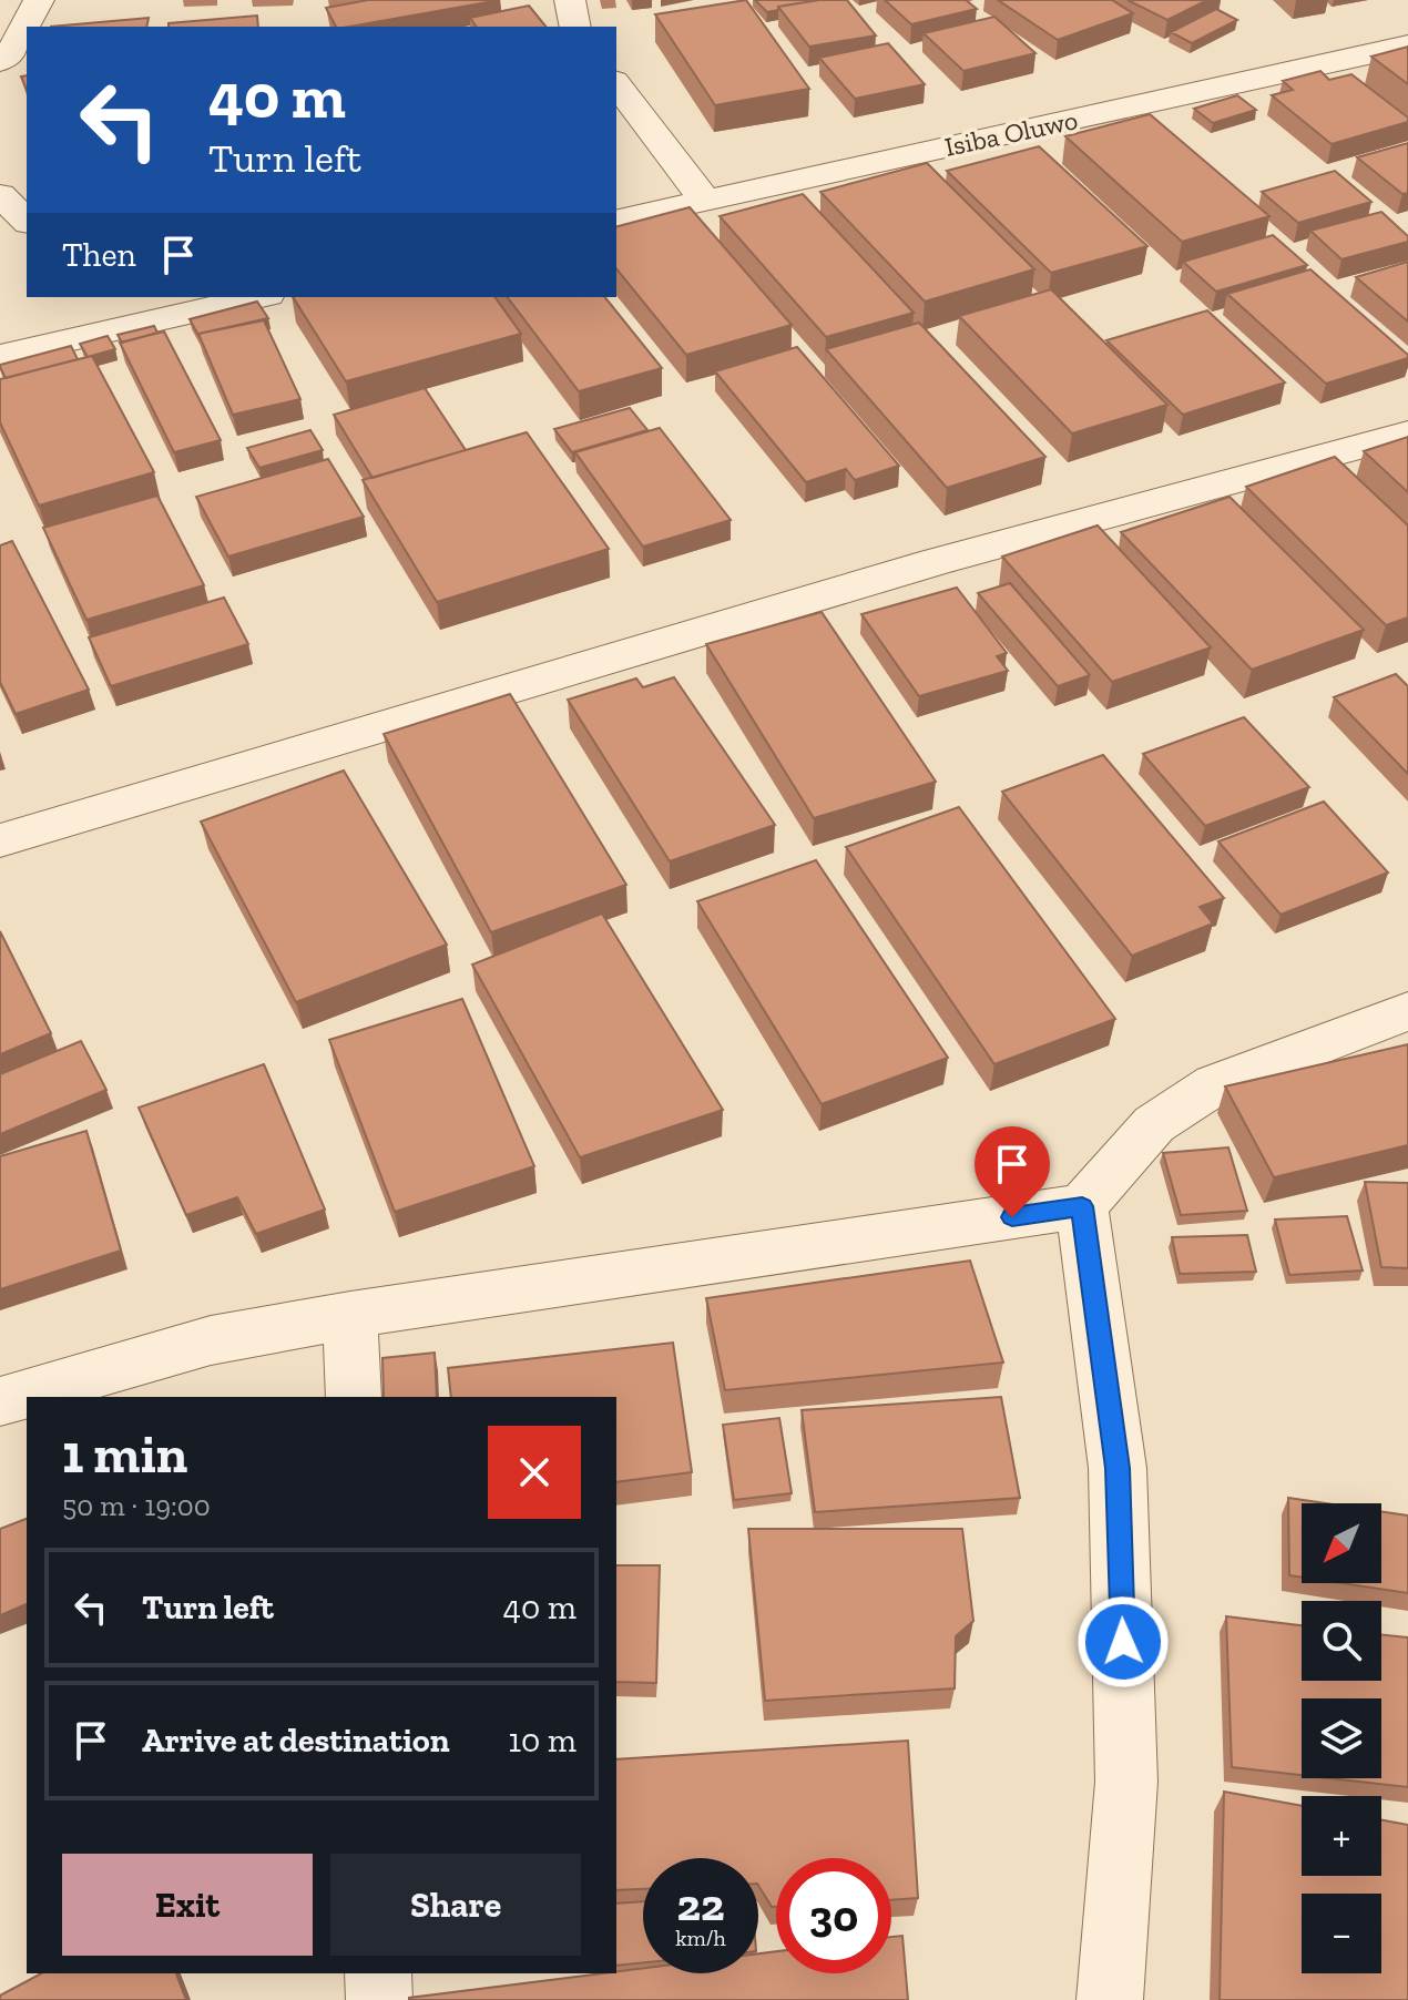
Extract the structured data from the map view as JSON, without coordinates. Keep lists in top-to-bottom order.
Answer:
{
  "streets": {
    "street": ["Isiba Oluwo"]
  },
  "north": "bottom left",
  "page": {
    "turn": ["40 m", "Turn left"],
    "then": "Then",
    "heading": ["1 min", "50 m · 19:00"],
    "map_buttons": ["+", "−"],
    "list": [
      {
        "name": "Turn left",
        "value": "40 m"
      },
      {
        "name": "Arrive at destination",
        "value": "10 m"
      }
    ],
    "buttons": ["Exit", "Share"],
    "speed": "22 km/h",
    "limit": "30"
  }
}
